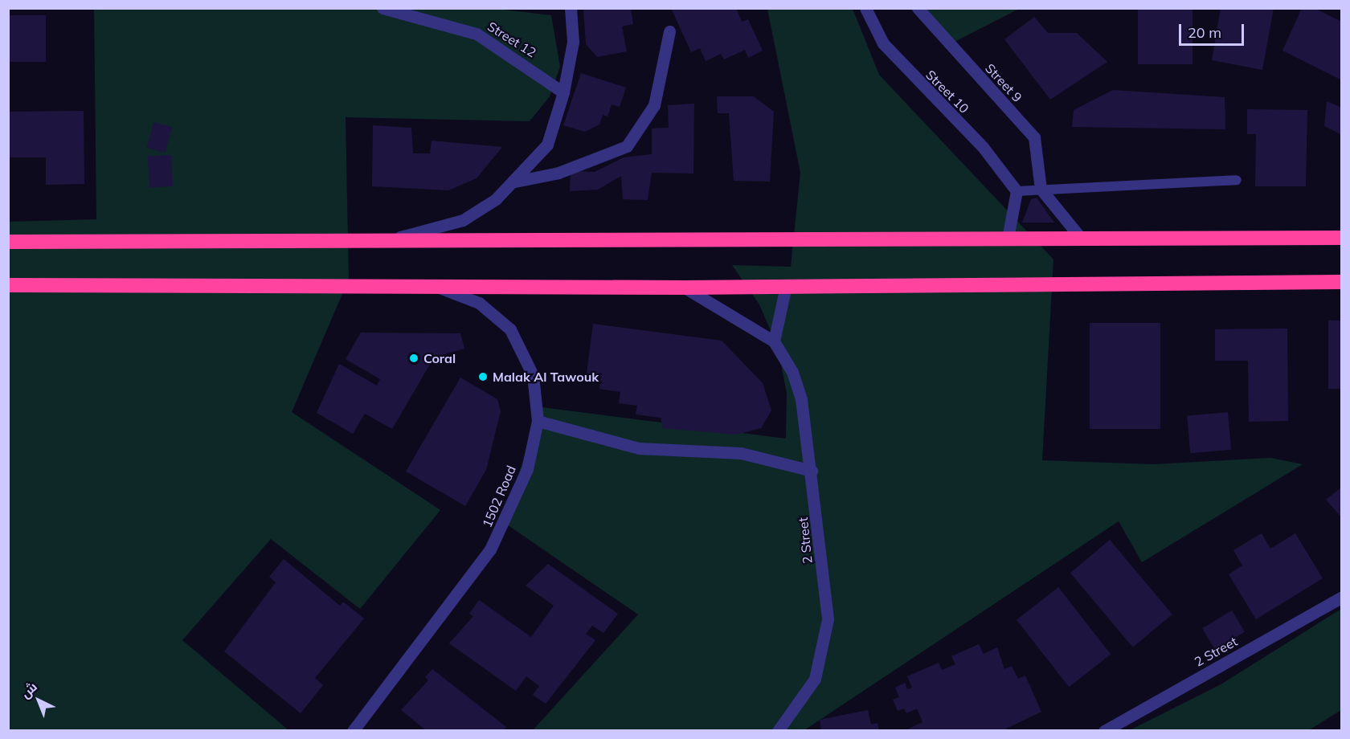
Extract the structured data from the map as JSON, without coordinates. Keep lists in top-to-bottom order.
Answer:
{
  "streets": {
    "street": [
      "Street 12",
      "Street 9",
      "Street 10",
      "1502 Road",
      "2 Street"
    ]
  },
  "places": ["Coral", "Malak Al Tawouk"],
  "scale_bar": "20 m",
  "north": "top left"
}
